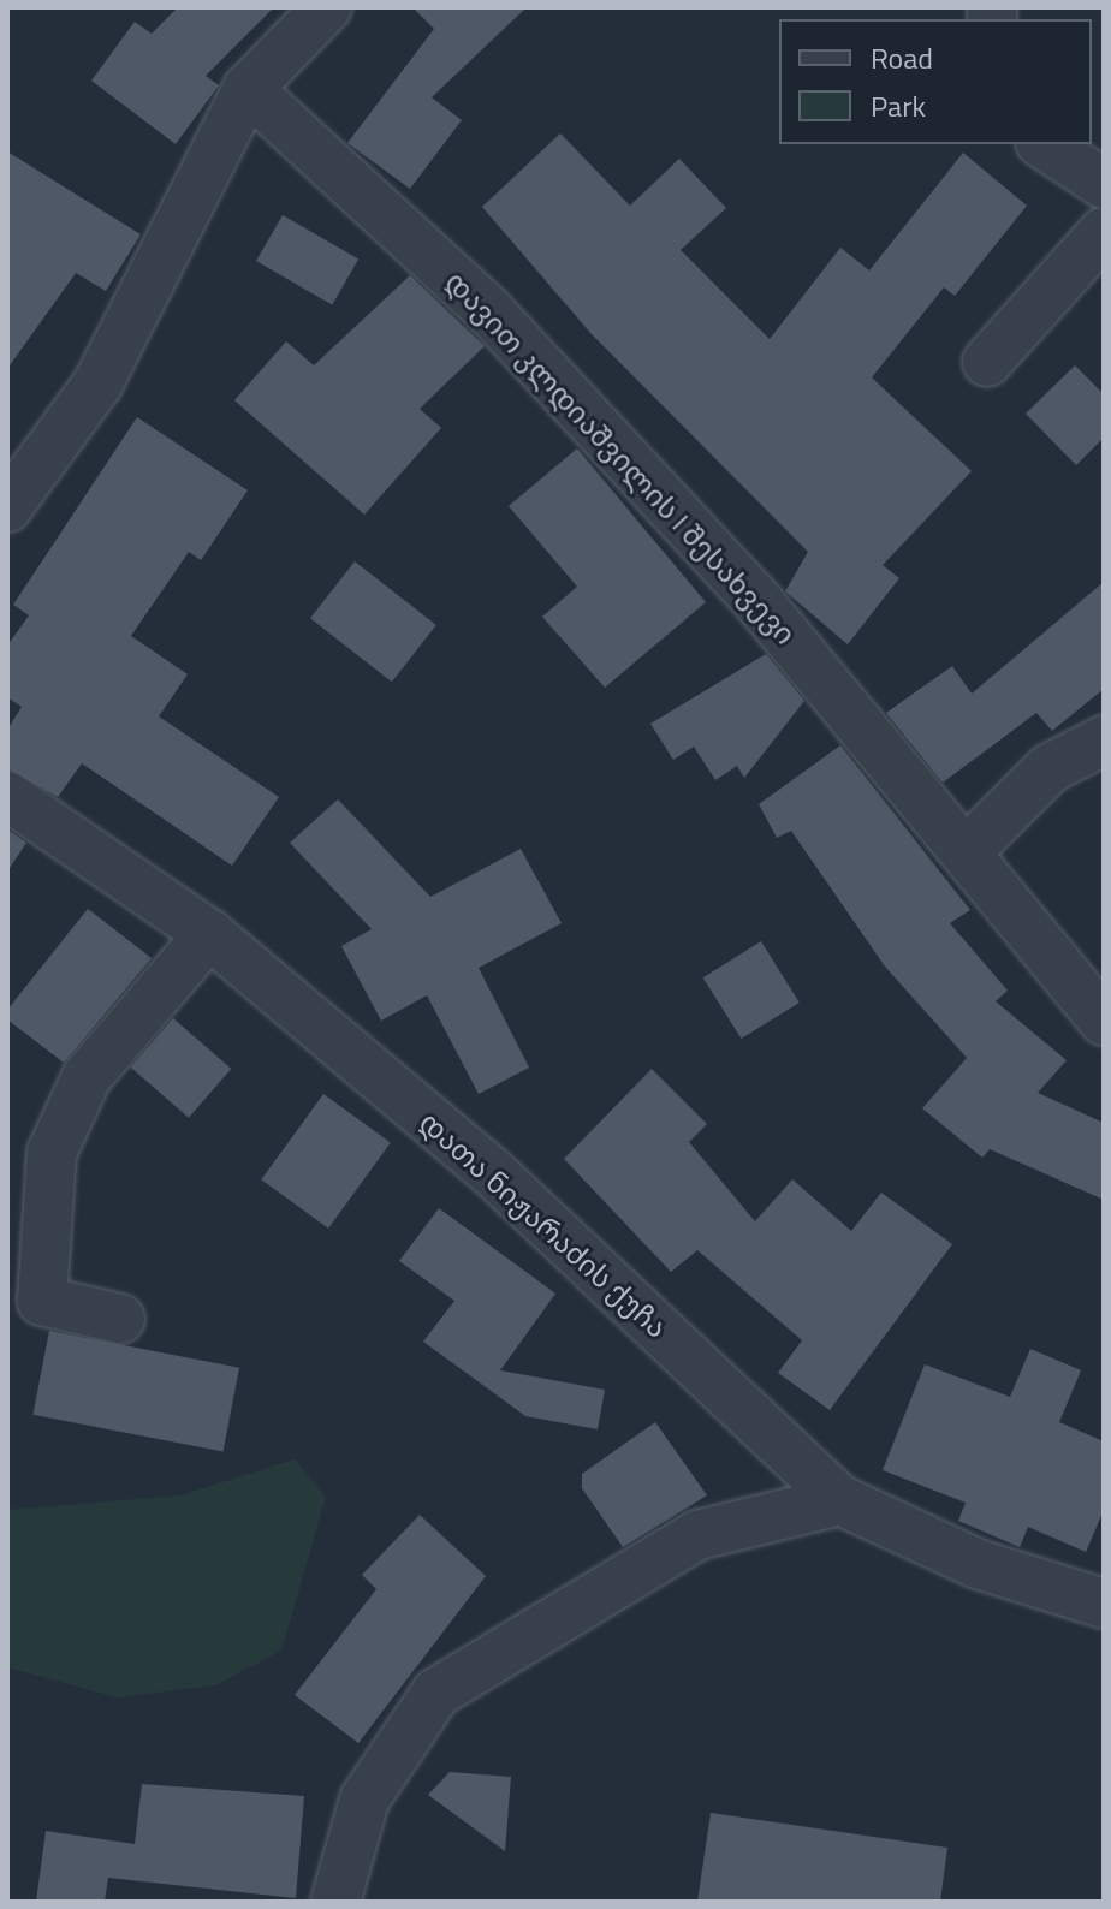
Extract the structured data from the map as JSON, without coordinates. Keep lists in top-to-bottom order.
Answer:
{
  "streets": {
    "street": ["დავით კლდიაშვილის I შესახვევი", "დათა ნიჟარაძის ქუჩა"]
  },
  "legend": ["Road", "Park"]
}
